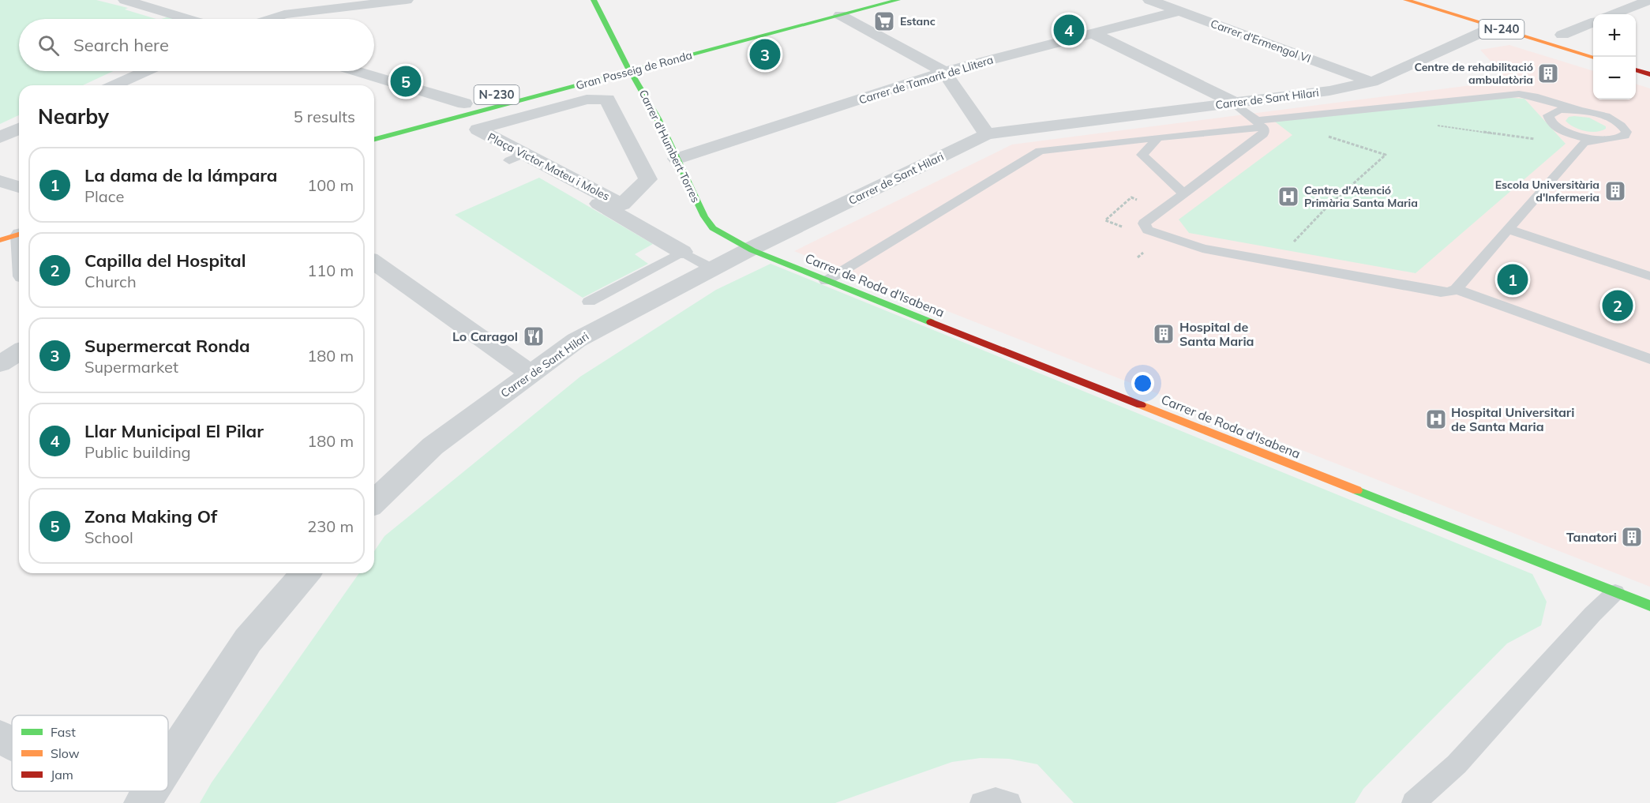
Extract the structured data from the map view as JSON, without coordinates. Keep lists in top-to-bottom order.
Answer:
{
  "streets": {
    "main road": [
      "N-240",
      "Gran Passeig de Ronda",
      "N-230",
      "Carrer d'Humbert Torres",
      "Carrer de Roda d'Isabena"
    ],
    "street": [
      "Carrer d'Ermengol VI",
      "Carrer de Tamarit de Llitera",
      "Carrer de Sant Hilari",
      "Plaça Victor Mateu i Moles"
    ]
  },
  "crossings": [
    ["N-240", "Carrer de Sant Hilari"],
    ["Carrer d'Ermengol VI", "Carrer de Tamarit de Llitera"],
    ["Carrer d'Ermengol VI", "Carrer de Sant Hilari"],
    ["Gran Passeig de Ronda", "Carrer d'Humbert Torres"],
    ["Carrer de Tamarit de Llitera", "Carrer d'Humbert Torres"],
    ["Carrer de Sant Hilari", "Carrer d'Humbert Torres"],
    ["Carrer de Sant Hilari", "Carrer de Roda d'Isabena"],
    ["Carrer d'Humbert Torres", "Carrer de Roda d'Isabena"]
  ],
  "places": {
    "supermarket": ["Estanc"],
    "building": [
      "Centre de rehabilitació ambulatòria",
      "Escola Universitària d'Infermeria",
      "Hospital de Santa Maria",
      "Tanatori"
    ],
    "hospital": ["Centre d'Atenció Primària Santa Maria", "Hospital Universitari de Santa Maria"],
    "restaurant": ["Lo Caragol"]
  },
  "legend": ["Fast", "Slow", "Jam"],
  "page": {
    "pins": [
      "4",
      "3",
      "5",
      "1",
      "2"
    ],
    "map_buttons": ["+", "−"],
    "search": "Search here",
    "heading": ["Nearby", "5 results"],
    "list": [
      {
        "mark": "1",
        "name": "La dama de la lámpara",
        "note": "Place",
        "value": "100 m"
      },
      {
        "mark": "2",
        "name": "Capilla del Hospital",
        "note": "Church",
        "value": "110 m"
      },
      {
        "mark": "3",
        "name": "Supermercat Ronda",
        "note": "Supermarket",
        "value": "180 m"
      },
      {
        "mark": "4",
        "name": "Llar Municipal El Pilar",
        "note": "Public building",
        "value": "180 m"
      },
      {
        "mark": "5",
        "name": "Zona Making Of",
        "note": "School",
        "value": "230 m"
      }
    ]
  }
}
